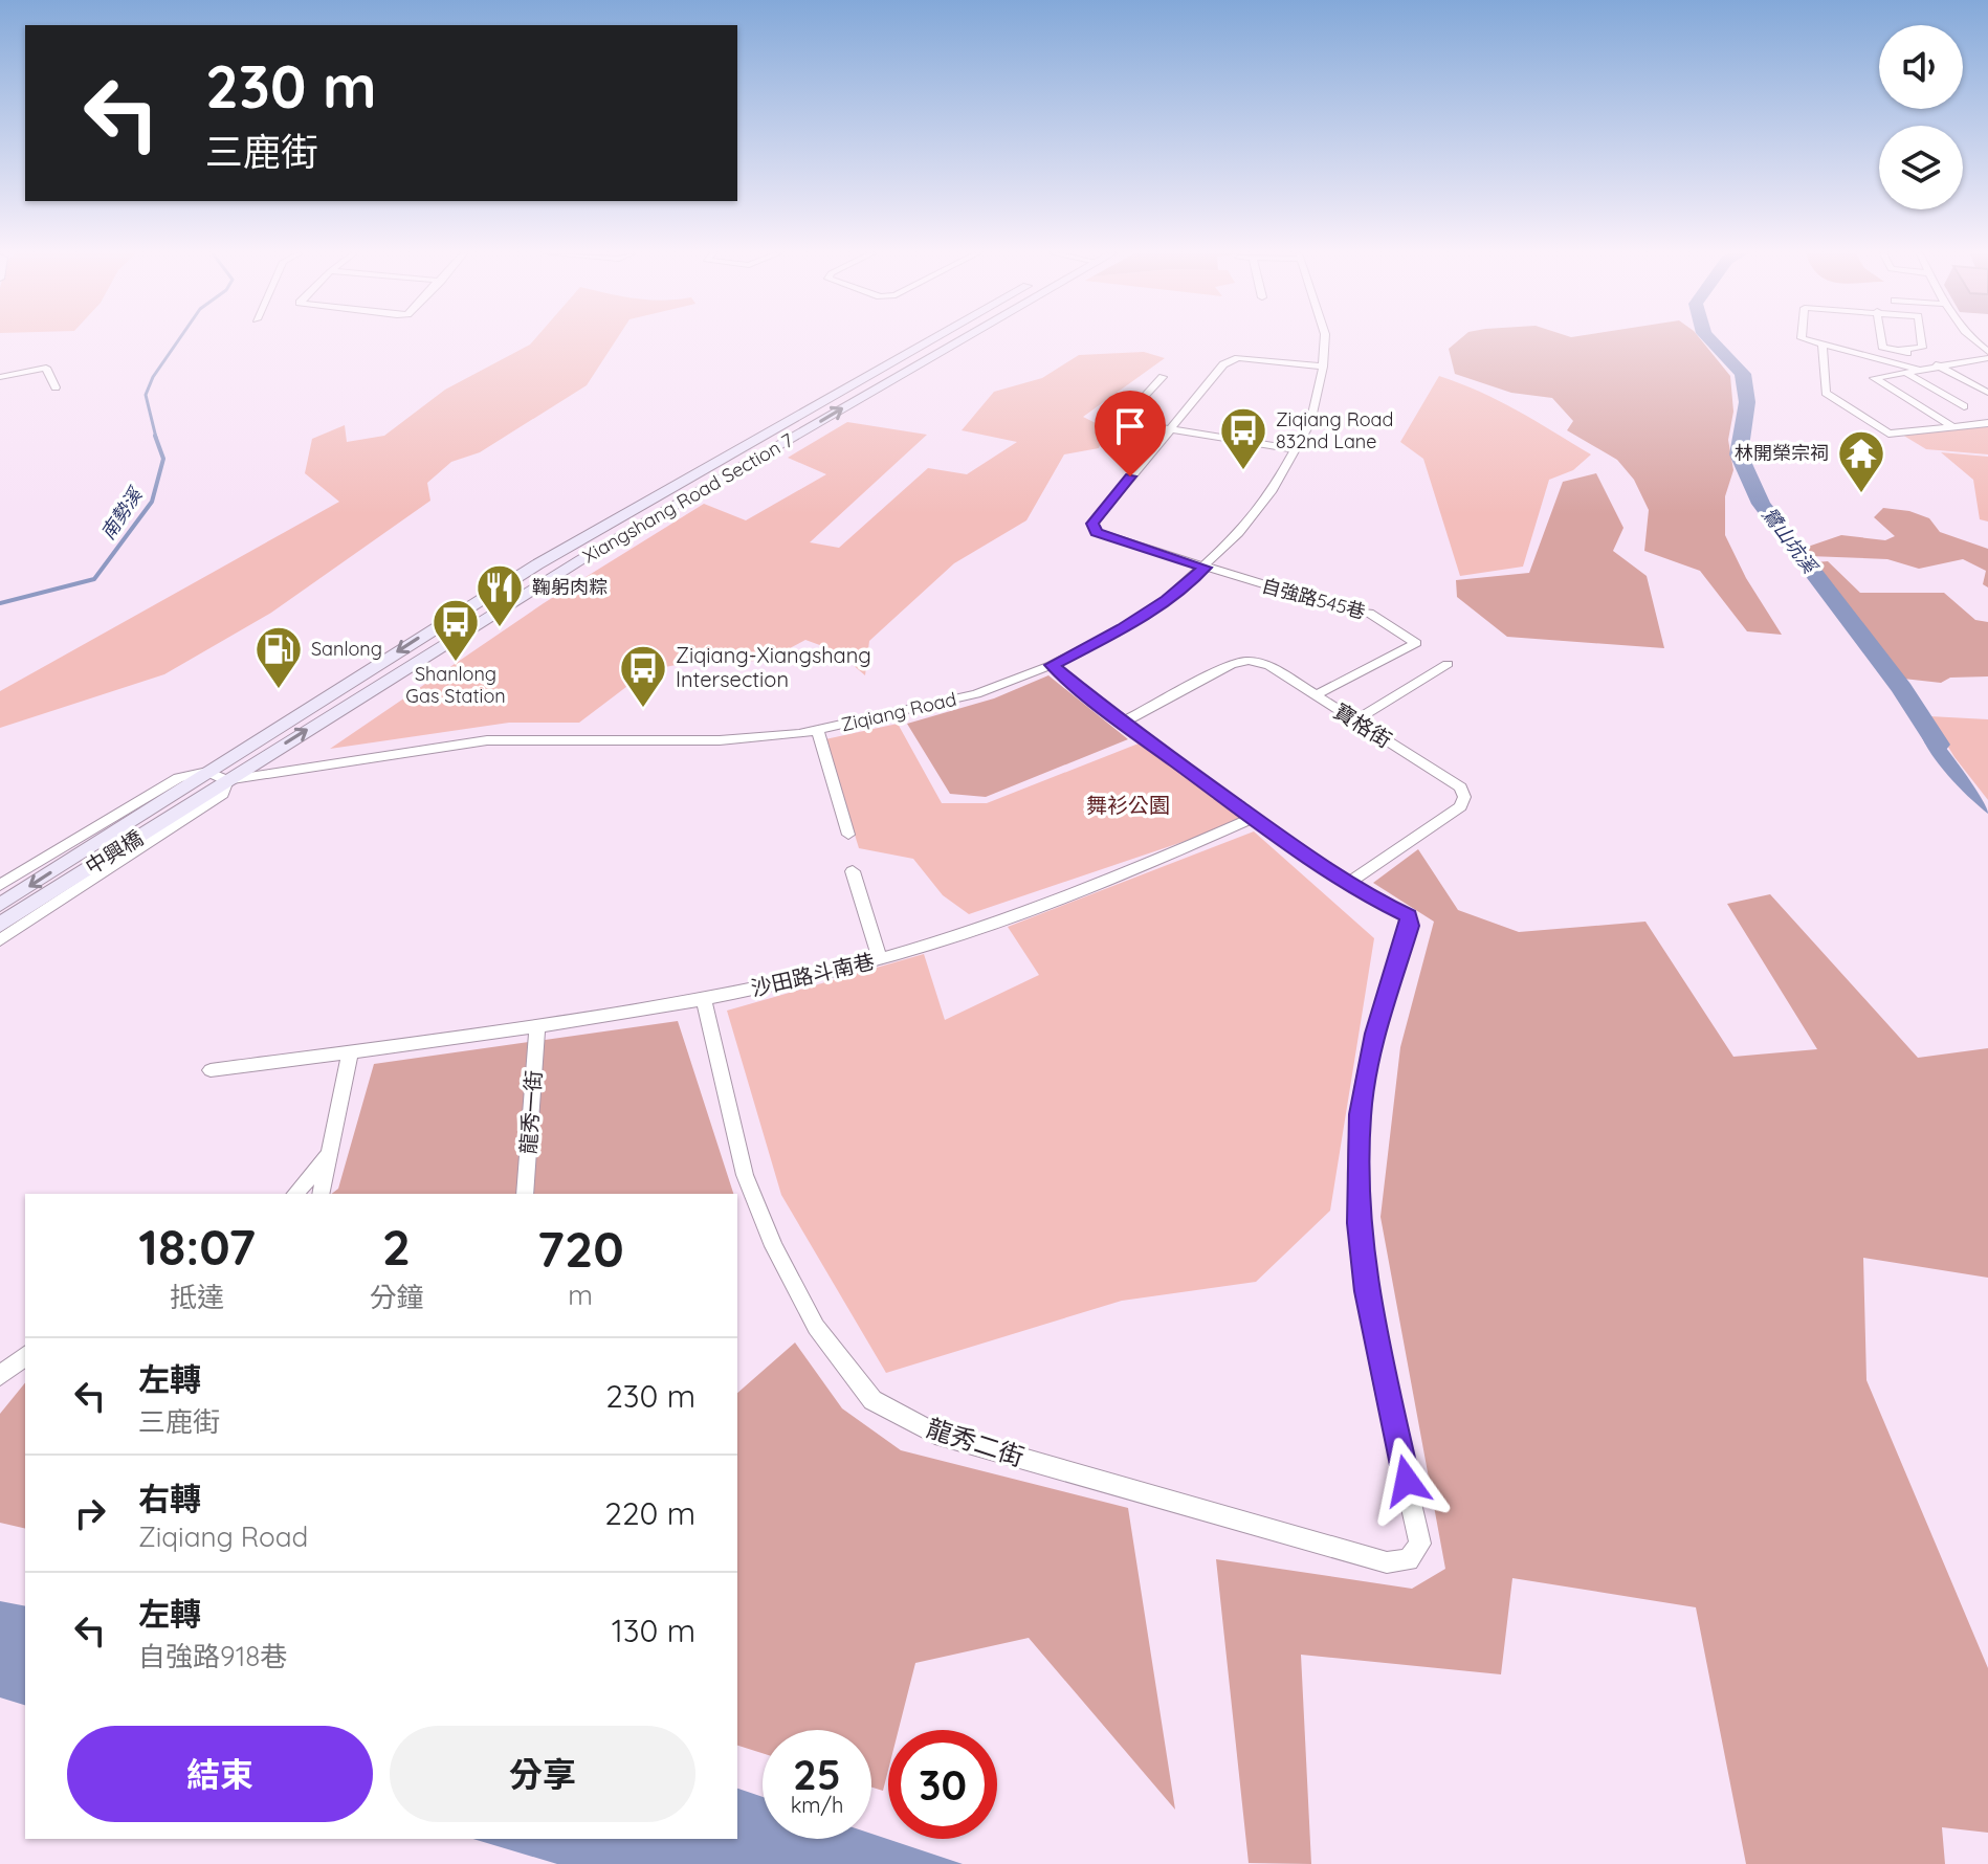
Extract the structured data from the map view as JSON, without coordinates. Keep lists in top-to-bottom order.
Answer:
{
  "streets": {
    "main road": ["Xiangshang Road Section 7", "中興橋"],
    "street": [
      "自強路545巷",
      "Ziqiang Road",
      "寶格街",
      "沙田路斗南巷",
      "龍秀一街",
      "龍秀二街"
    ]
  },
  "crossings": [
    ["Xiangshang Road Section 7", "Ziqiang Road"],
    ["Xiangshang Road Section 7", "中興橋"],
    ["自強路545巷", "Ziqiang Road"],
    ["自強路545巷", "寶格街"],
    ["Ziqiang Road", "中興橋"],
    ["寶格街", "龍秀二街"],
    ["沙田路斗南巷", "龍秀一街"],
    ["沙田路斗南巷", "龍秀二街"]
  ],
  "water": ["南勢溪", "鷺山坑溪"],
  "parks": ["舞衫公園"],
  "places": {
    "bus stop": ["Ziqiang Road 832nd Lane", "Shanlong Gas Station", "Ziqiang-Xiangshang Intersection"],
    "temple": ["林開榮宗祠"],
    "restaurant": ["鞠躬肉粽"],
    "fuel station": ["Sanlong"]
  },
  "page": {
    "turn": ["230 m", "三鹿街"],
    "eta": [
      "18:07",
      "抵達",
      "2",
      "分鐘",
      "720",
      "m"
    ],
    "list": [
      {
        "name": "左轉",
        "note": "三鹿街",
        "value": "230 m"
      },
      {
        "name": "右轉",
        "note": "Ziqiang Road",
        "value": "220 m"
      },
      {
        "name": "左轉",
        "note": "自強路918巷",
        "value": "130 m"
      }
    ],
    "buttons": ["結束", "分享"],
    "speed": "25 km/h",
    "limit": "30"
  }
}
